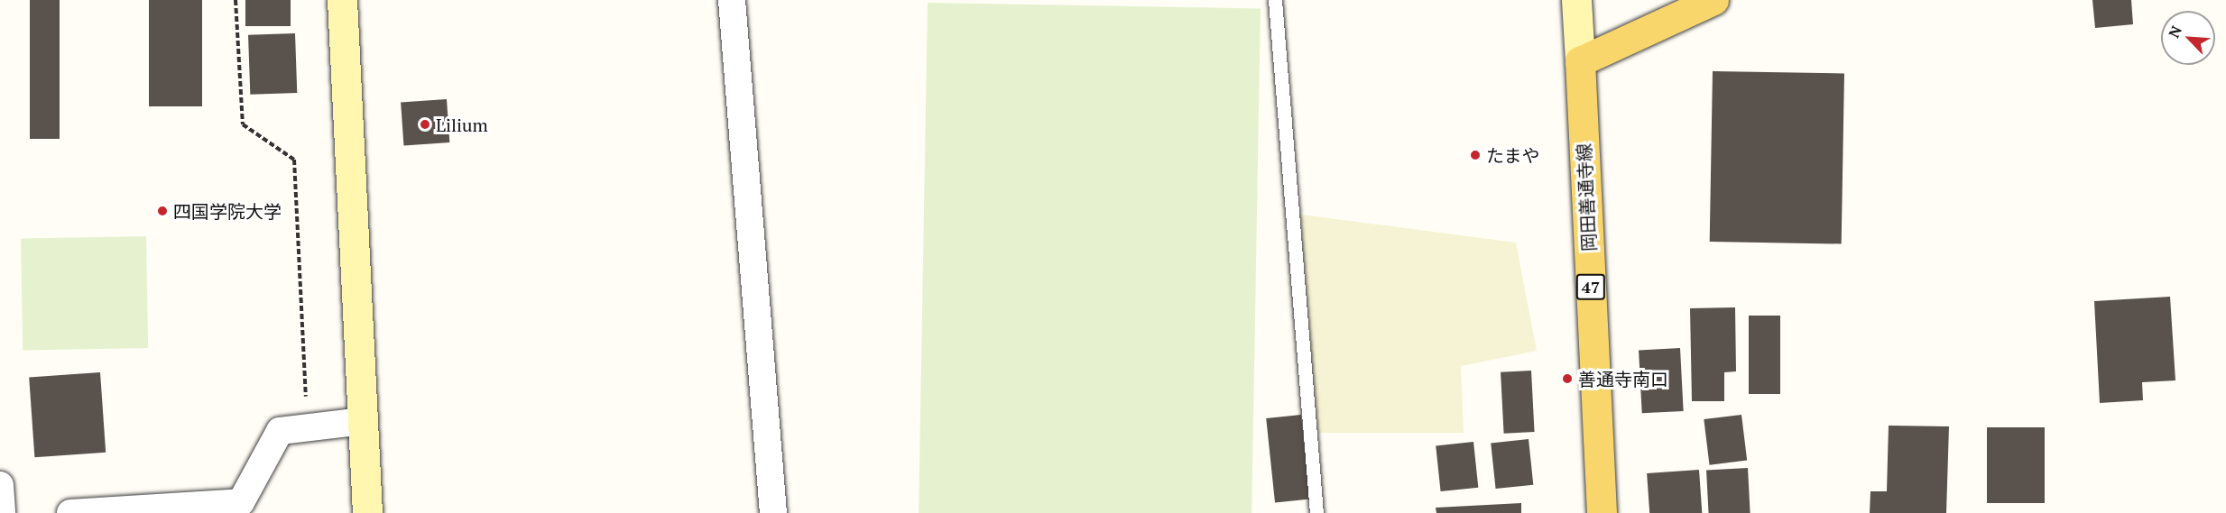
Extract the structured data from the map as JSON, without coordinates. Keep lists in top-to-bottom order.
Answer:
{
  "streets": {
    "main road": ["岡田善通寺線", "47"]
  },
  "places": [
    "Lilium",
    "たまや",
    "四国学院大学",
    "善通寺南口"
  ],
  "north": "top left"
}
